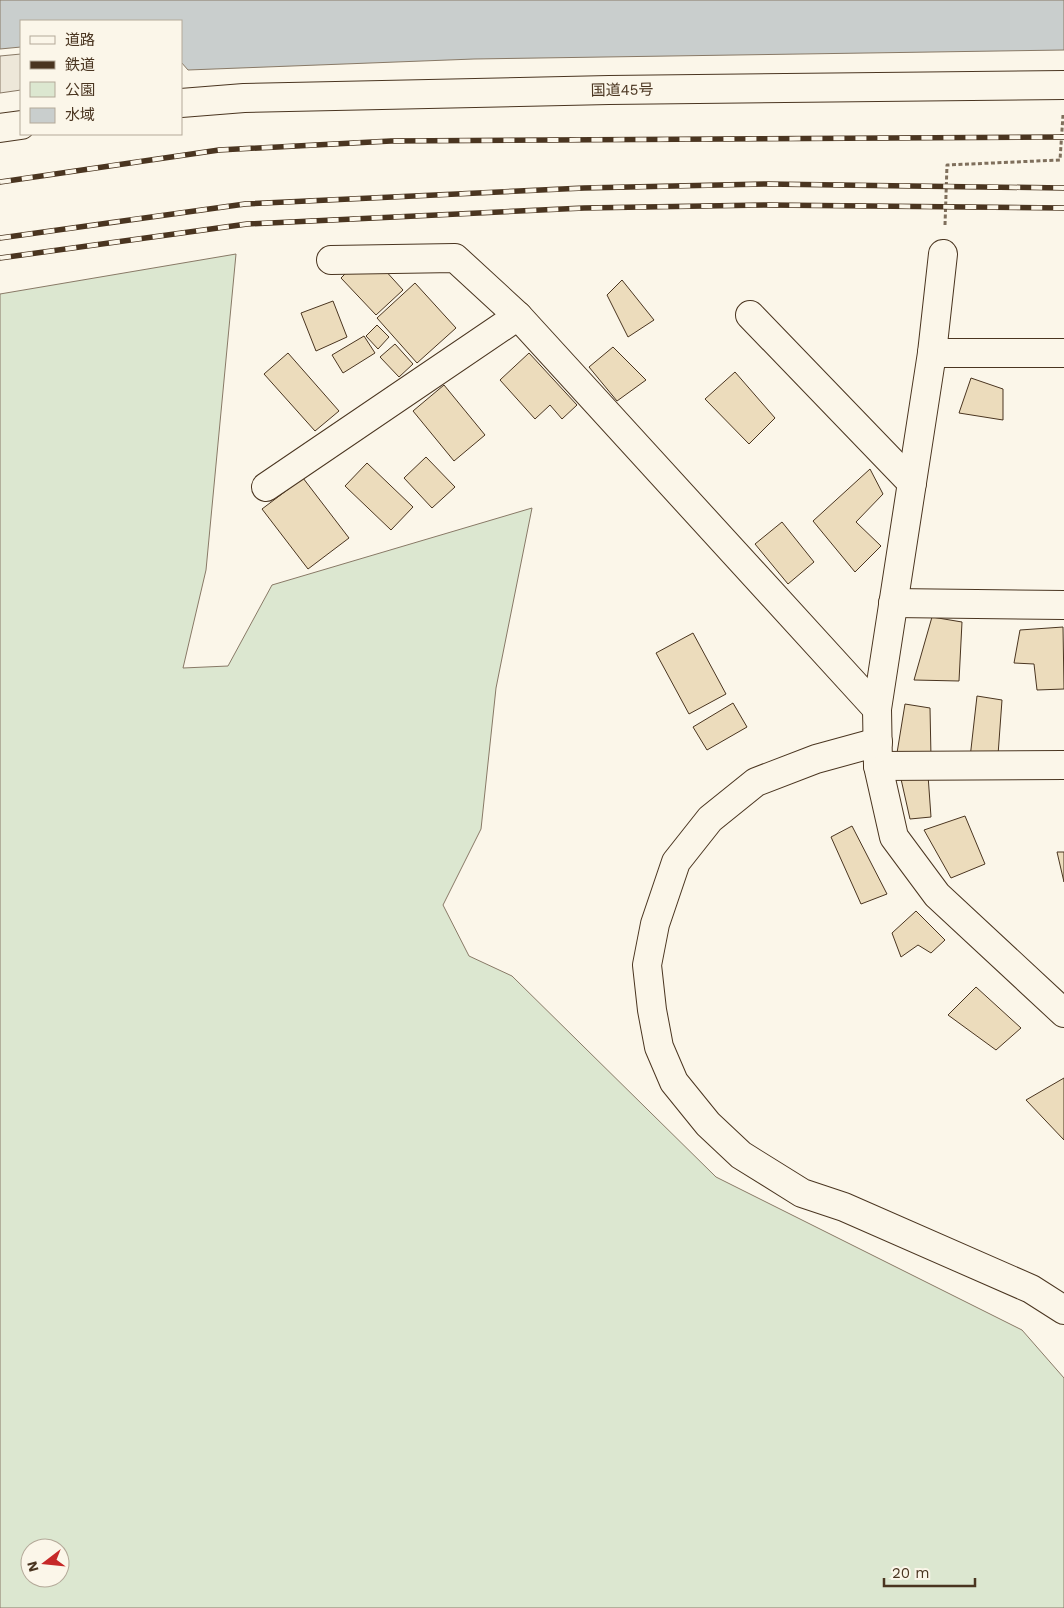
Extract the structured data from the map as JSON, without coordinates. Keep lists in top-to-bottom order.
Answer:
{
  "streets": {
    "main road": ["国道45号"]
  },
  "legend": [
    "道路",
    "鉄道",
    "公園",
    "水域"
  ],
  "scale_bar": "20 m",
  "north": "left"
}
